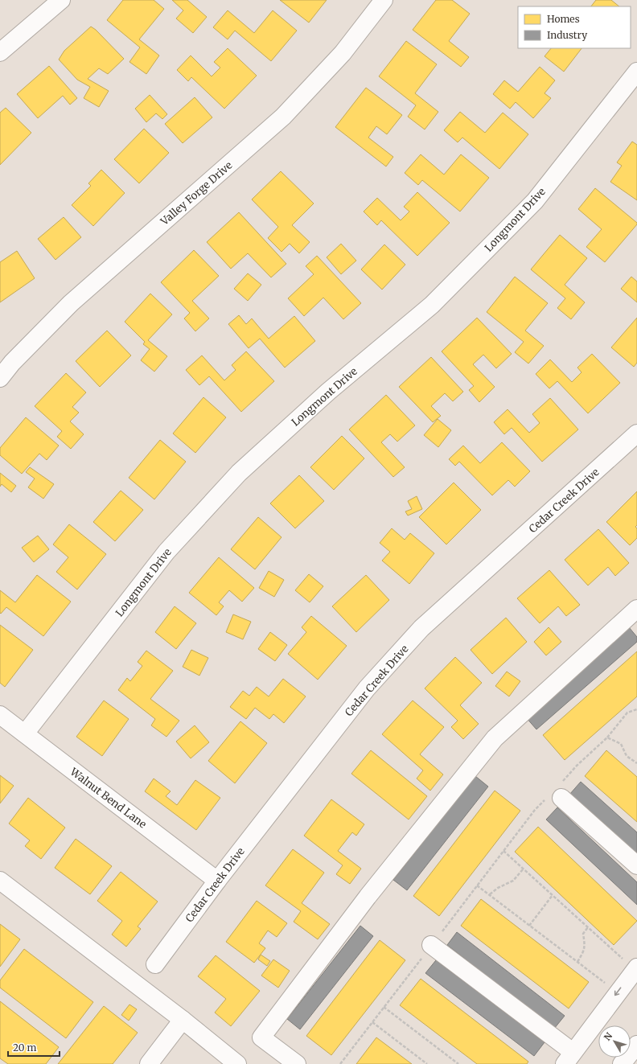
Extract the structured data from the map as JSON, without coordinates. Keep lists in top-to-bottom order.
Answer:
{
  "streets": {
    "street": [
      "Valley Forge Drive",
      "Longmont Drive",
      "Cedar Creek Drive",
      "Walnut Bend Lane"
    ]
  },
  "crossings": [
    ["Longmont Drive", "Walnut Bend Lane"],
    ["Cedar Creek Drive", "Walnut Bend Lane"]
  ],
  "legend": ["Homes", "Industry"],
  "scale_bar": "20 m",
  "north": "top left"
}
